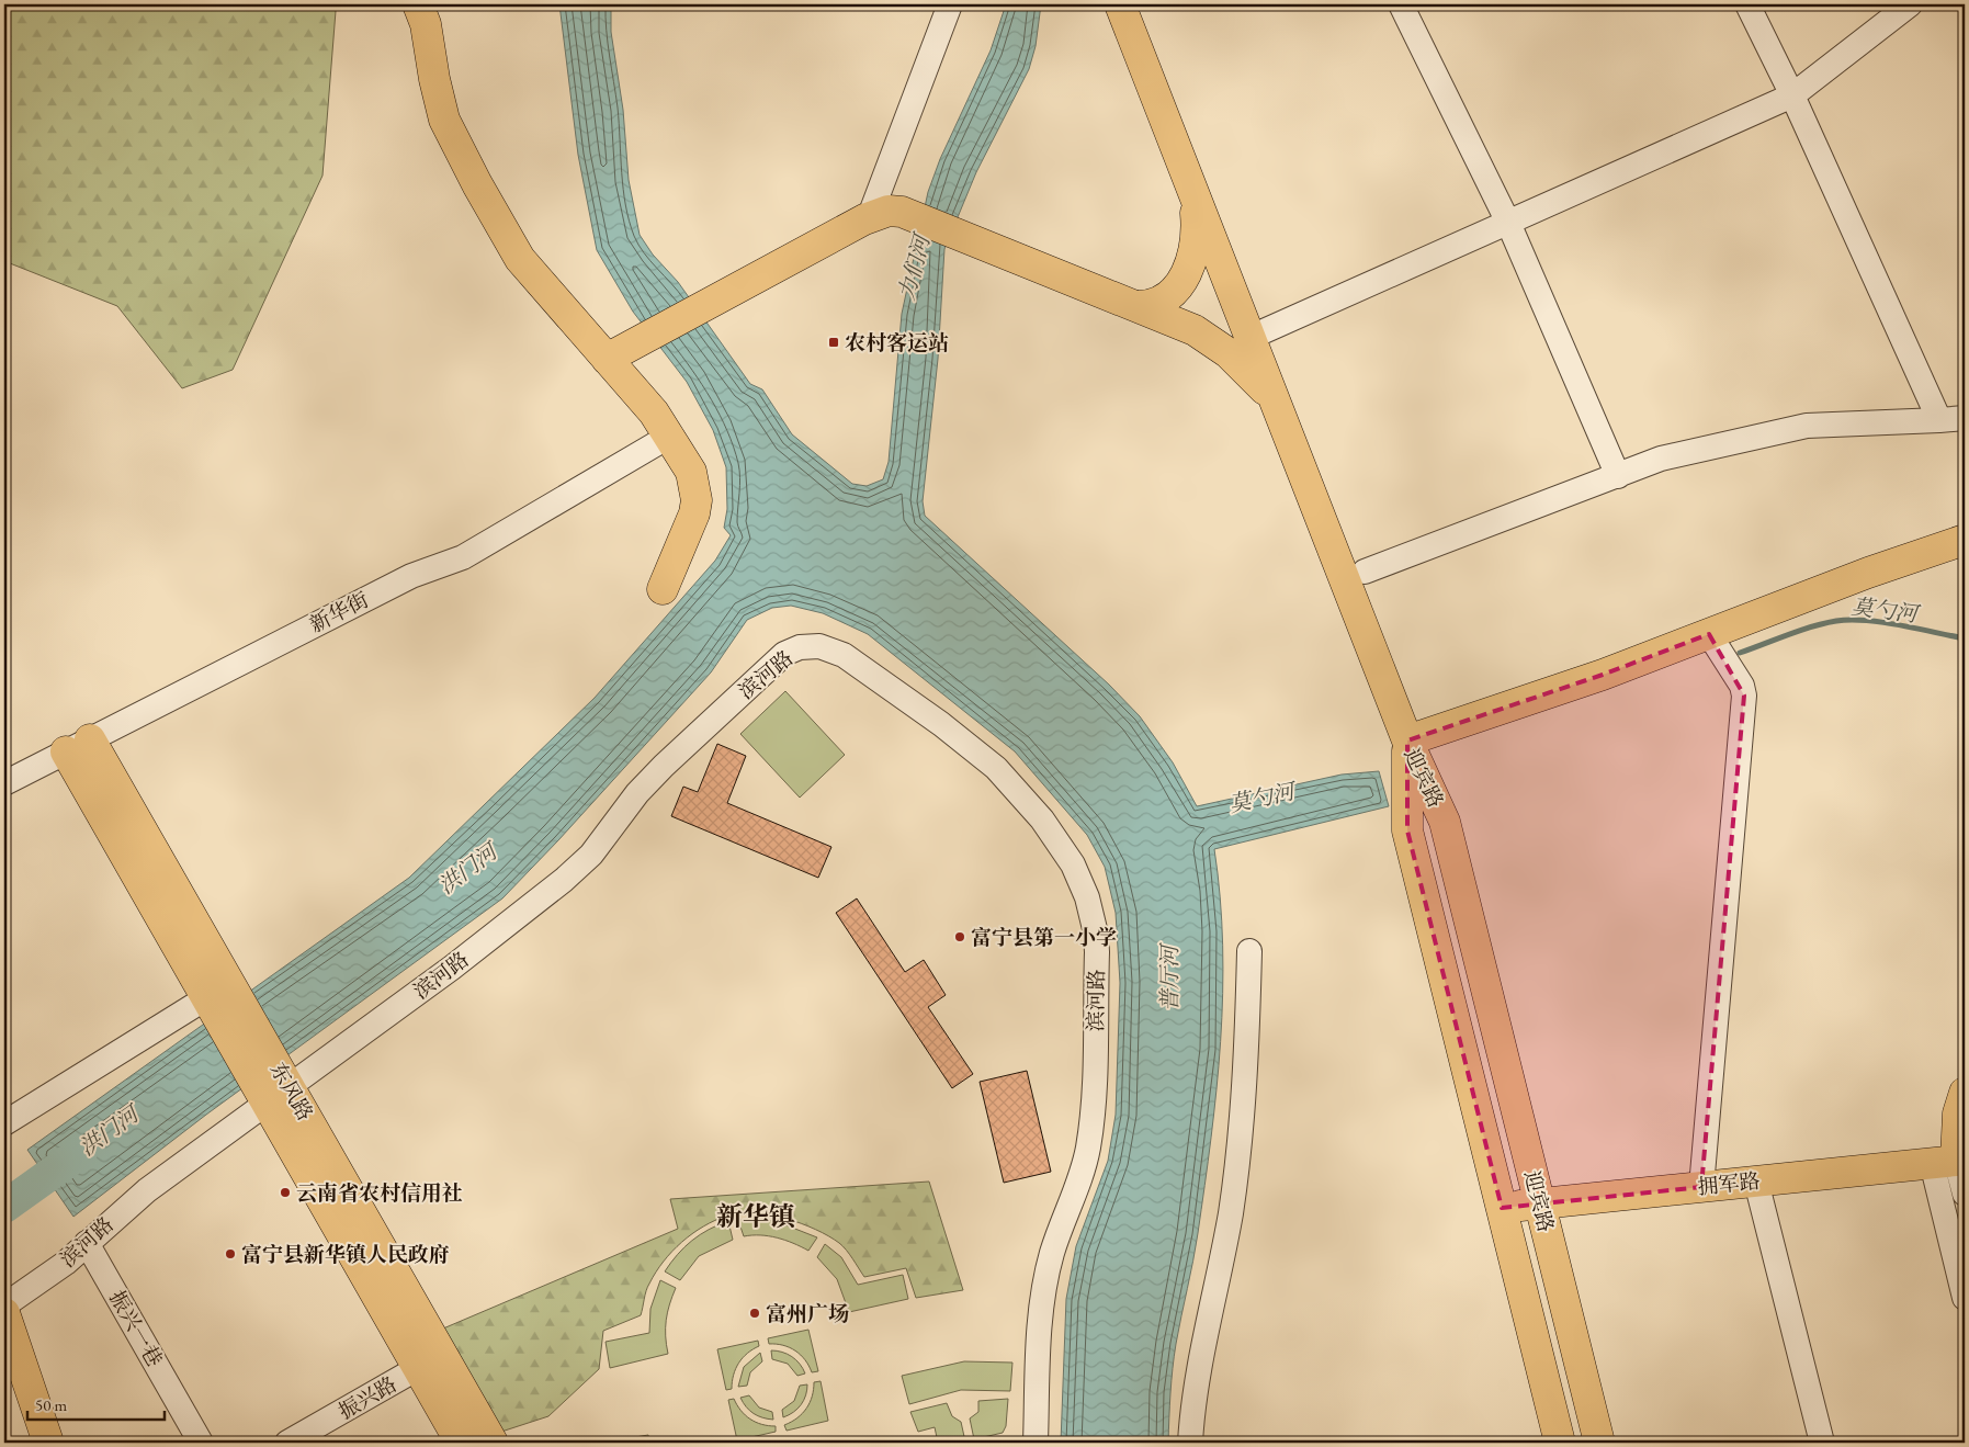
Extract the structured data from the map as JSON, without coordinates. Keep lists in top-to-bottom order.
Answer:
{
  "streets": {
    "main road": ["迎宾路", "东风路", "拥军路"],
    "street": [
      "新华街",
      "滨河路",
      "振兴一巷",
      "振兴路"
    ]
  },
  "crossings": [
    ["新华街", "东风路"],
    ["滨河路", "东风路"],
    ["滨河路", "振兴一巷"],
    ["迎宾路", "拥军路"],
    ["东风路", "振兴路"]
  ],
  "districts": ["新华镇"],
  "water": [
    "力们河",
    "莫勺河",
    "洪门河",
    "普厅河"
  ],
  "places": {
    "transit": ["农村客运站"],
    "other": [
      "富宁县第一小学",
      "云南省农村信用社",
      "富宁县新华镇人民政府",
      "富州广场"
    ]
  },
  "scale_bar": "50 m"
}
